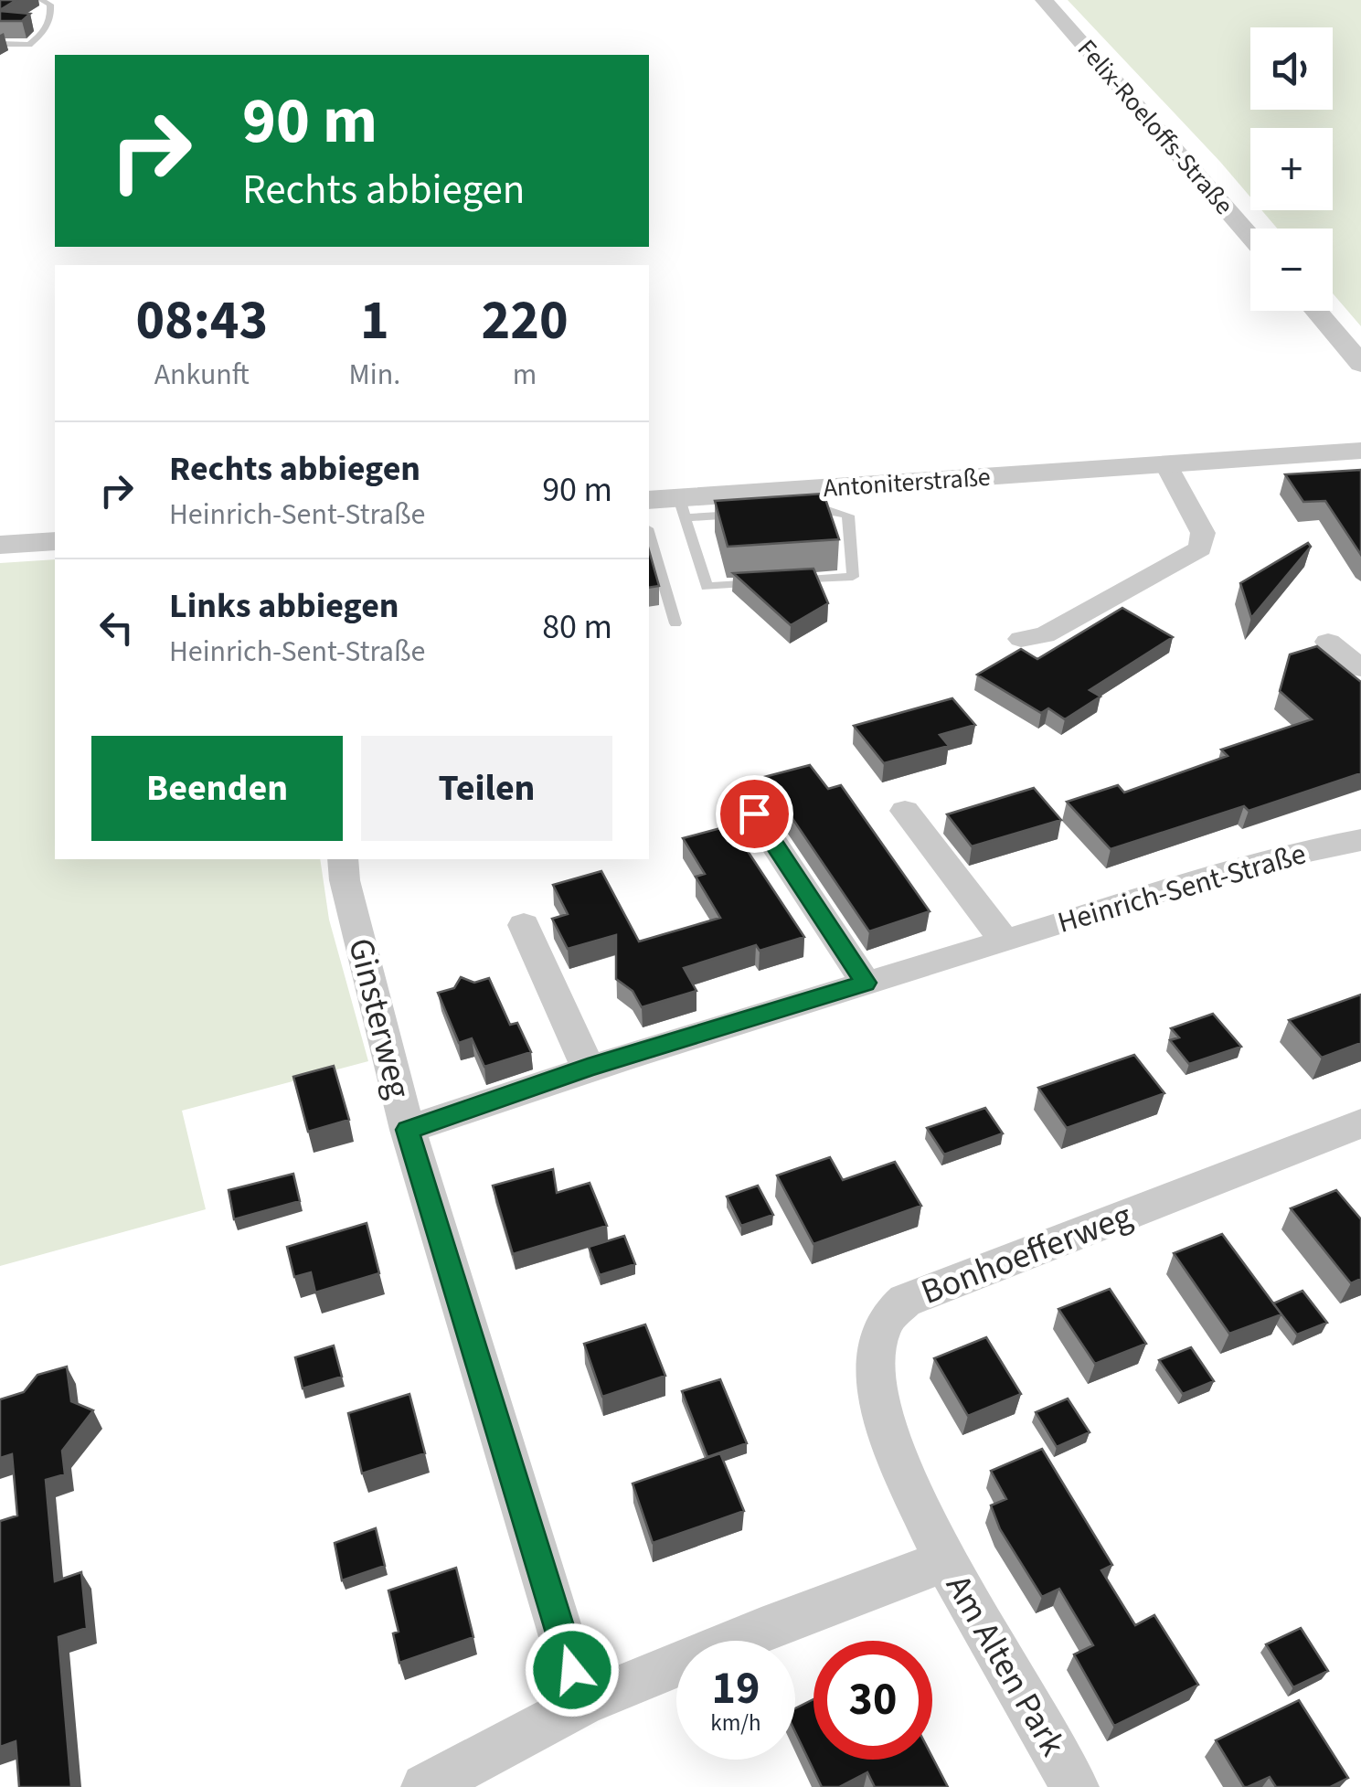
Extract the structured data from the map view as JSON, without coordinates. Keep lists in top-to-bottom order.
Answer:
{
  "streets": {
    "street": [
      "Felix-Roeloffs-Straße",
      "Antoniterstraße",
      "Heinrich-Sent-Straße",
      "Ginsterweg",
      "Bonhoefferweg",
      "Am Alten Park"
    ]
  },
  "crossings": [
    ["Heinrich-Sent-Straße", "Ginsterweg"],
    ["Ginsterweg", "Am Alten Park"],
    ["Bonhoefferweg", "Am Alten Park"]
  ],
  "page": {
    "map_buttons": ["+", "−"],
    "turn": ["90 m", "Rechts abbiegen"],
    "eta": [
      "08:43",
      "Ankunft",
      "1",
      "Min.",
      "220",
      "m"
    ],
    "list": [
      {
        "name": "Rechts abbiegen",
        "note": "Heinrich-Sent-Straße",
        "value": "90 m"
      },
      {
        "name": "Links abbiegen",
        "note": "Heinrich-Sent-Straße",
        "value": "80 m"
      }
    ],
    "buttons": ["Beenden", "Teilen"],
    "speed": "19 km/h",
    "limit": "30"
  }
}
